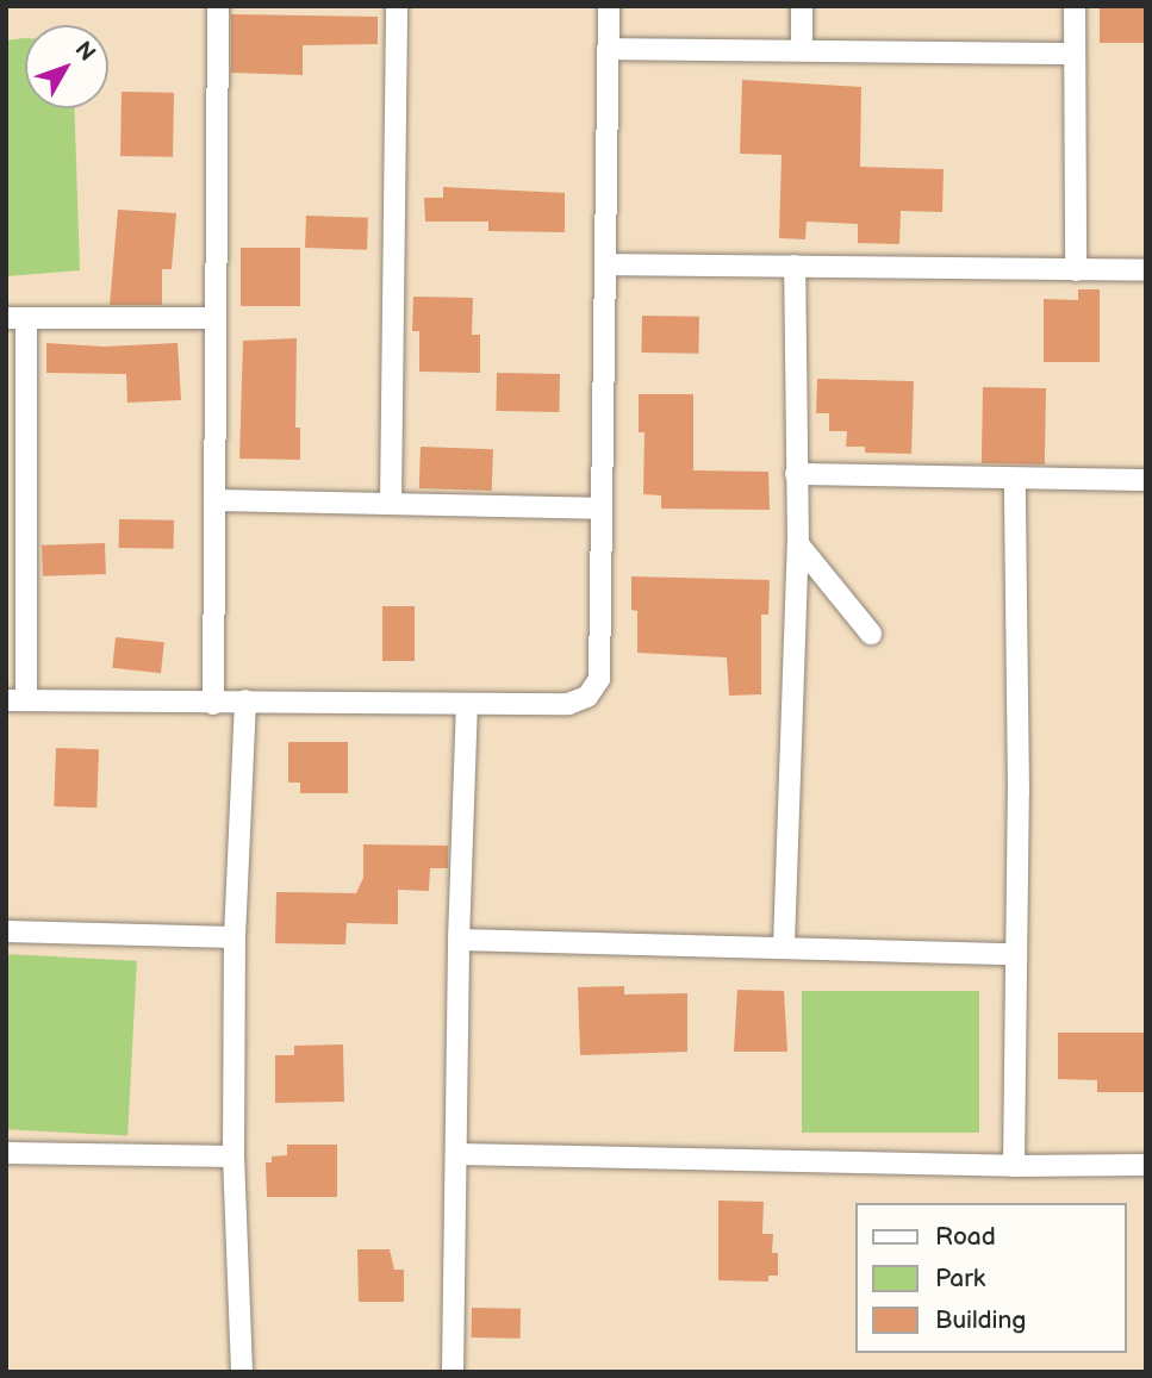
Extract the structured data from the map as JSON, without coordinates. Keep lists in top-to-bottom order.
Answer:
{
  "legend": ["Road", "Park", "Building"],
  "north": "top right"
}
